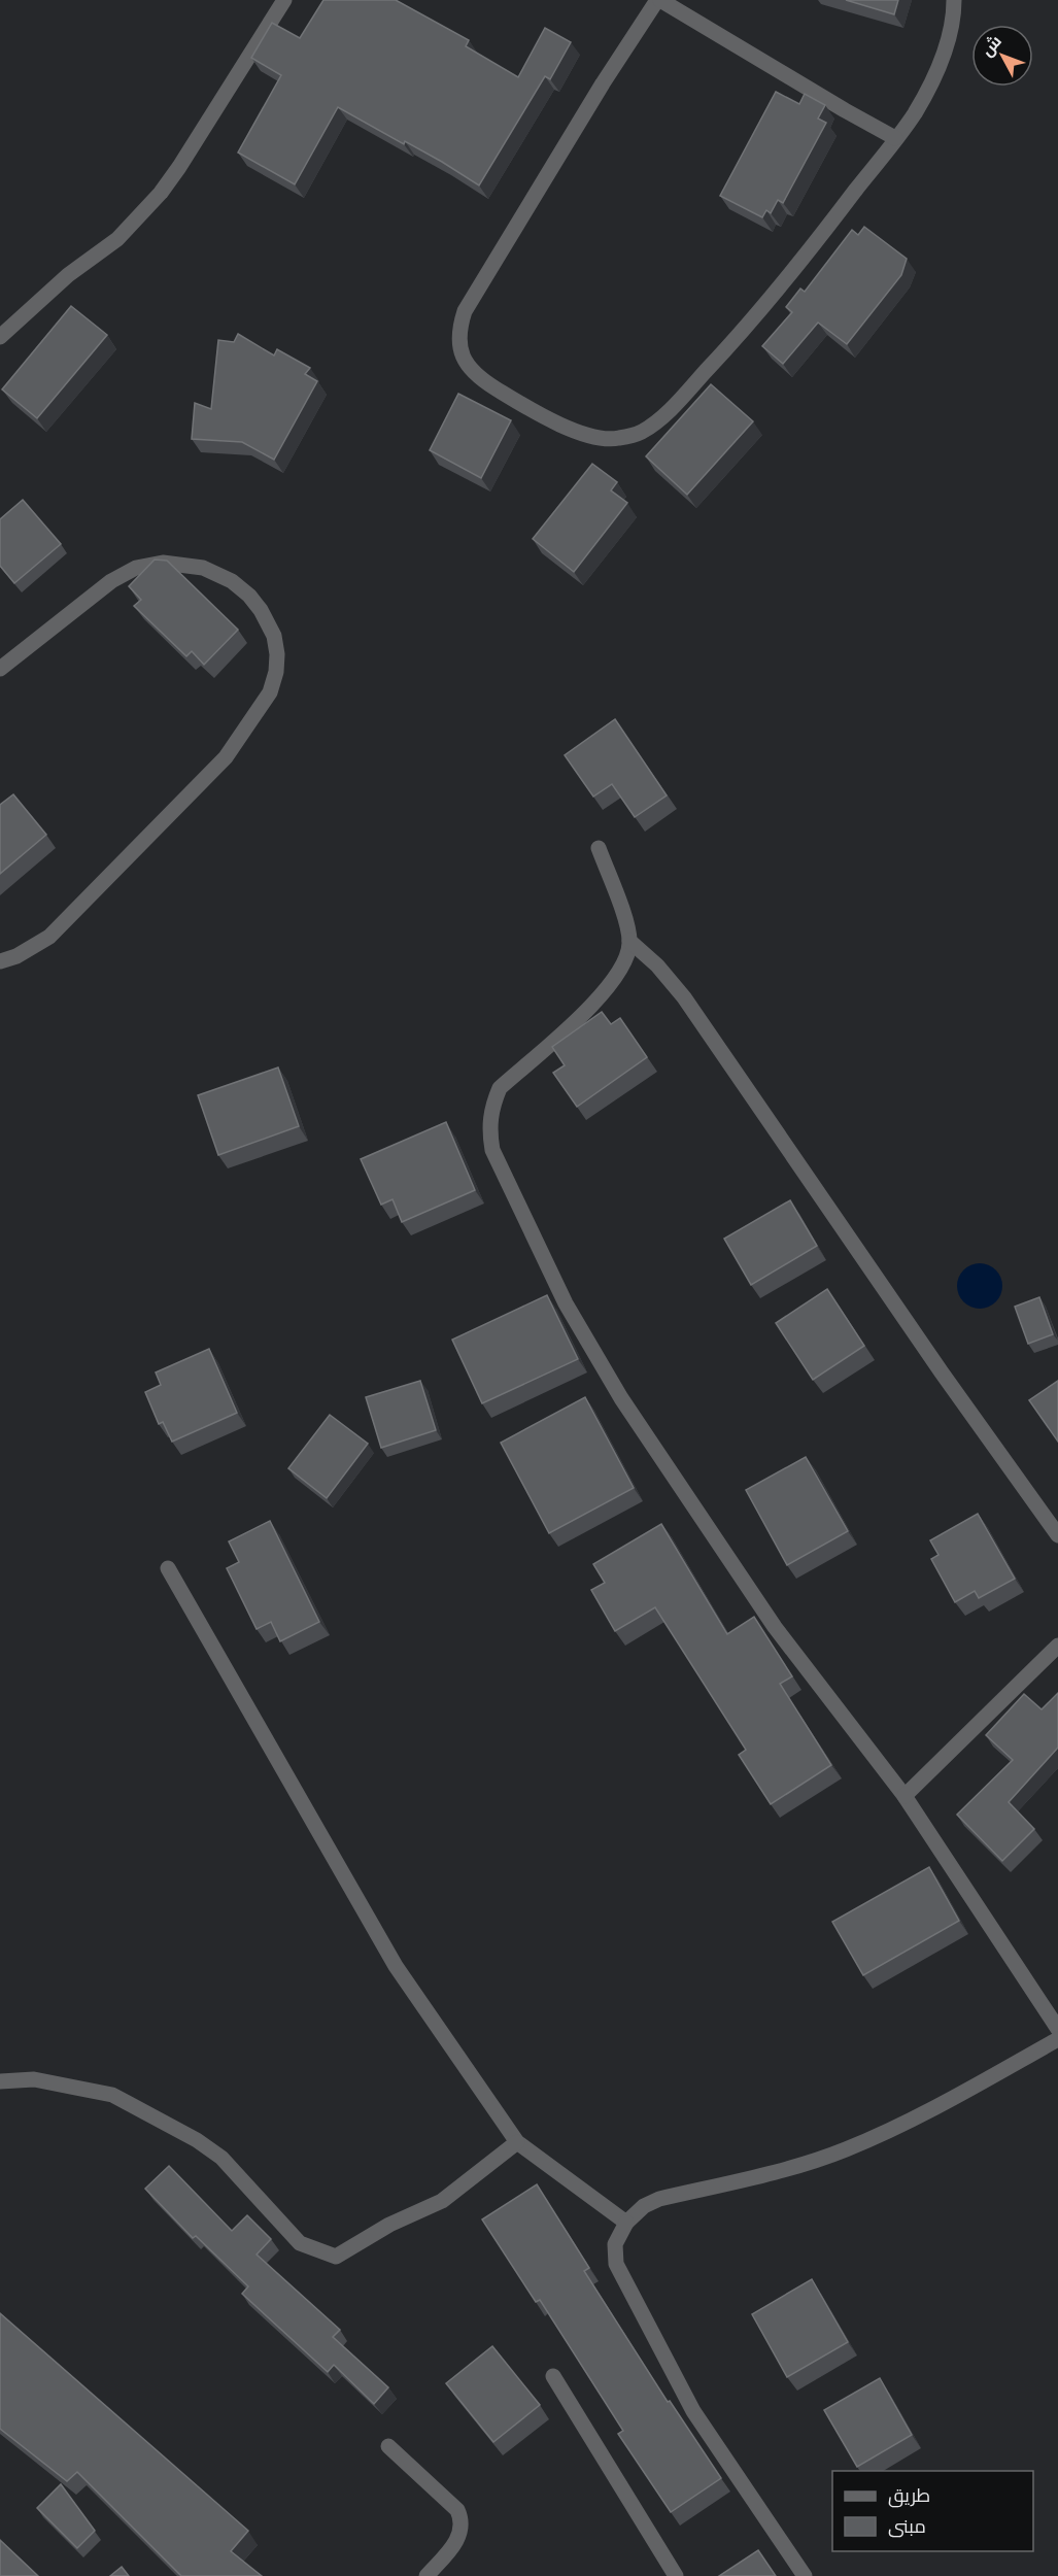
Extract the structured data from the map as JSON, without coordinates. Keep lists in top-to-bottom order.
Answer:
{
  "legend": ["طريق", "مبنى"],
  "north": "top left"
}
